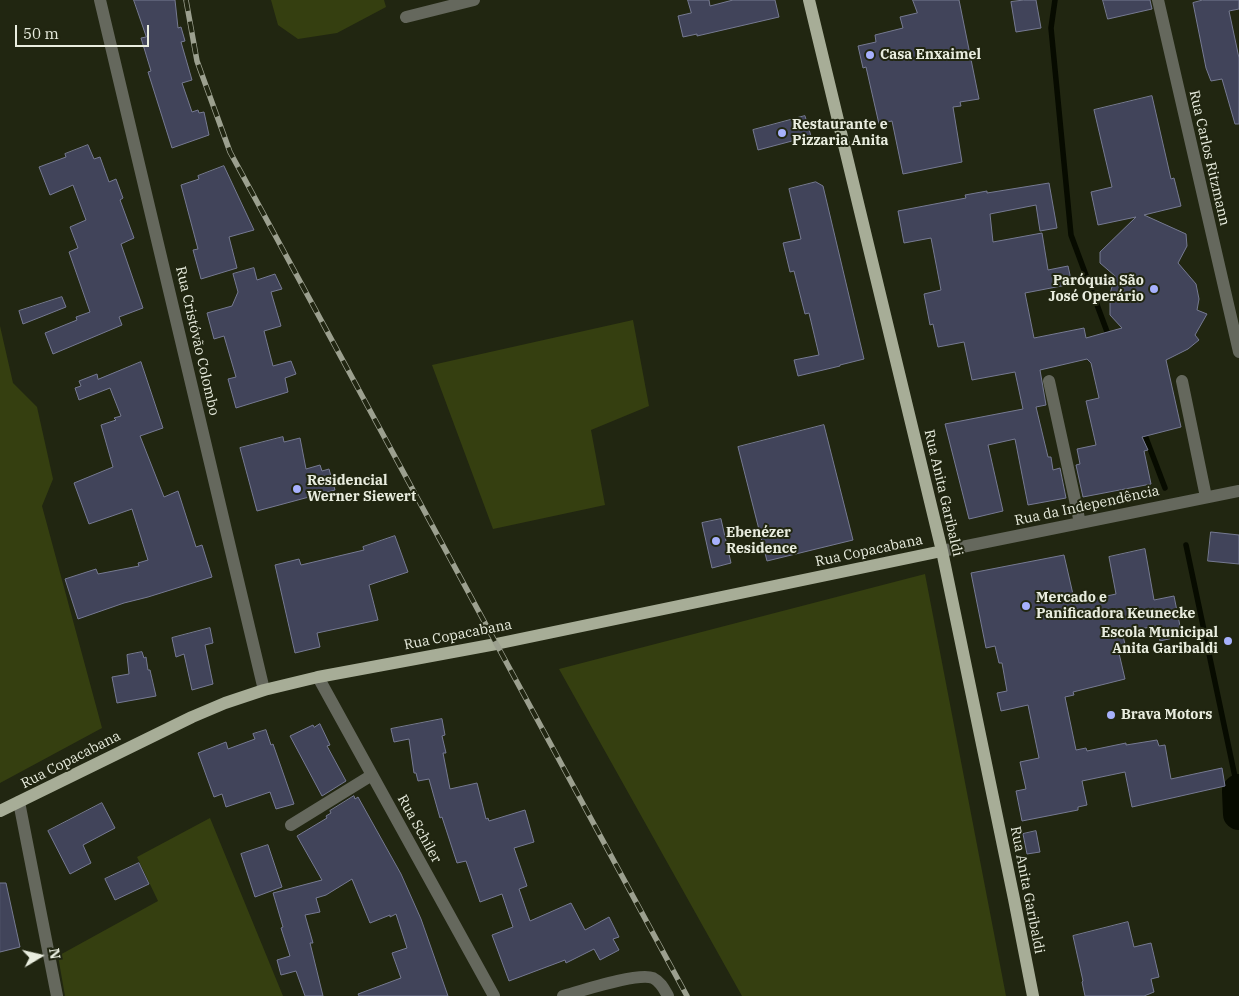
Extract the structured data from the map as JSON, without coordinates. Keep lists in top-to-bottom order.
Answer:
{
  "streets": {
    "main road": ["Rua Anita Garibaldi", "Rua Copacabana"],
    "street": [
      "Rua Carlos Ritzmann",
      "Rua Cristóvão Colombo",
      "Rua da Independência",
      "Rua Schiler"
    ]
  },
  "crossings": [
    ["Rua Cristóvão Colombo", "Rua Copacabana"],
    ["Rua Anita Garibaldi", "Rua da Independência"],
    ["Rua Anita Garibaldi", "Rua Copacabana"],
    ["Rua da Independência", "Rua Copacabana"],
    ["Rua Copacabana", "Rua Schiler"]
  ],
  "places": [
    "Casa Enxaimel",
    "Restaurante e Pizzaria Anita",
    "Paróquia São José Operário",
    "Residencial Werner Siewert",
    "Ebenézer Residence",
    "Mercado e Panificadora Keunecke",
    "Escola Municipal Anita Garibaldi",
    "Brava Motors"
  ],
  "scale_bar": "50 m",
  "north": "right"
}
